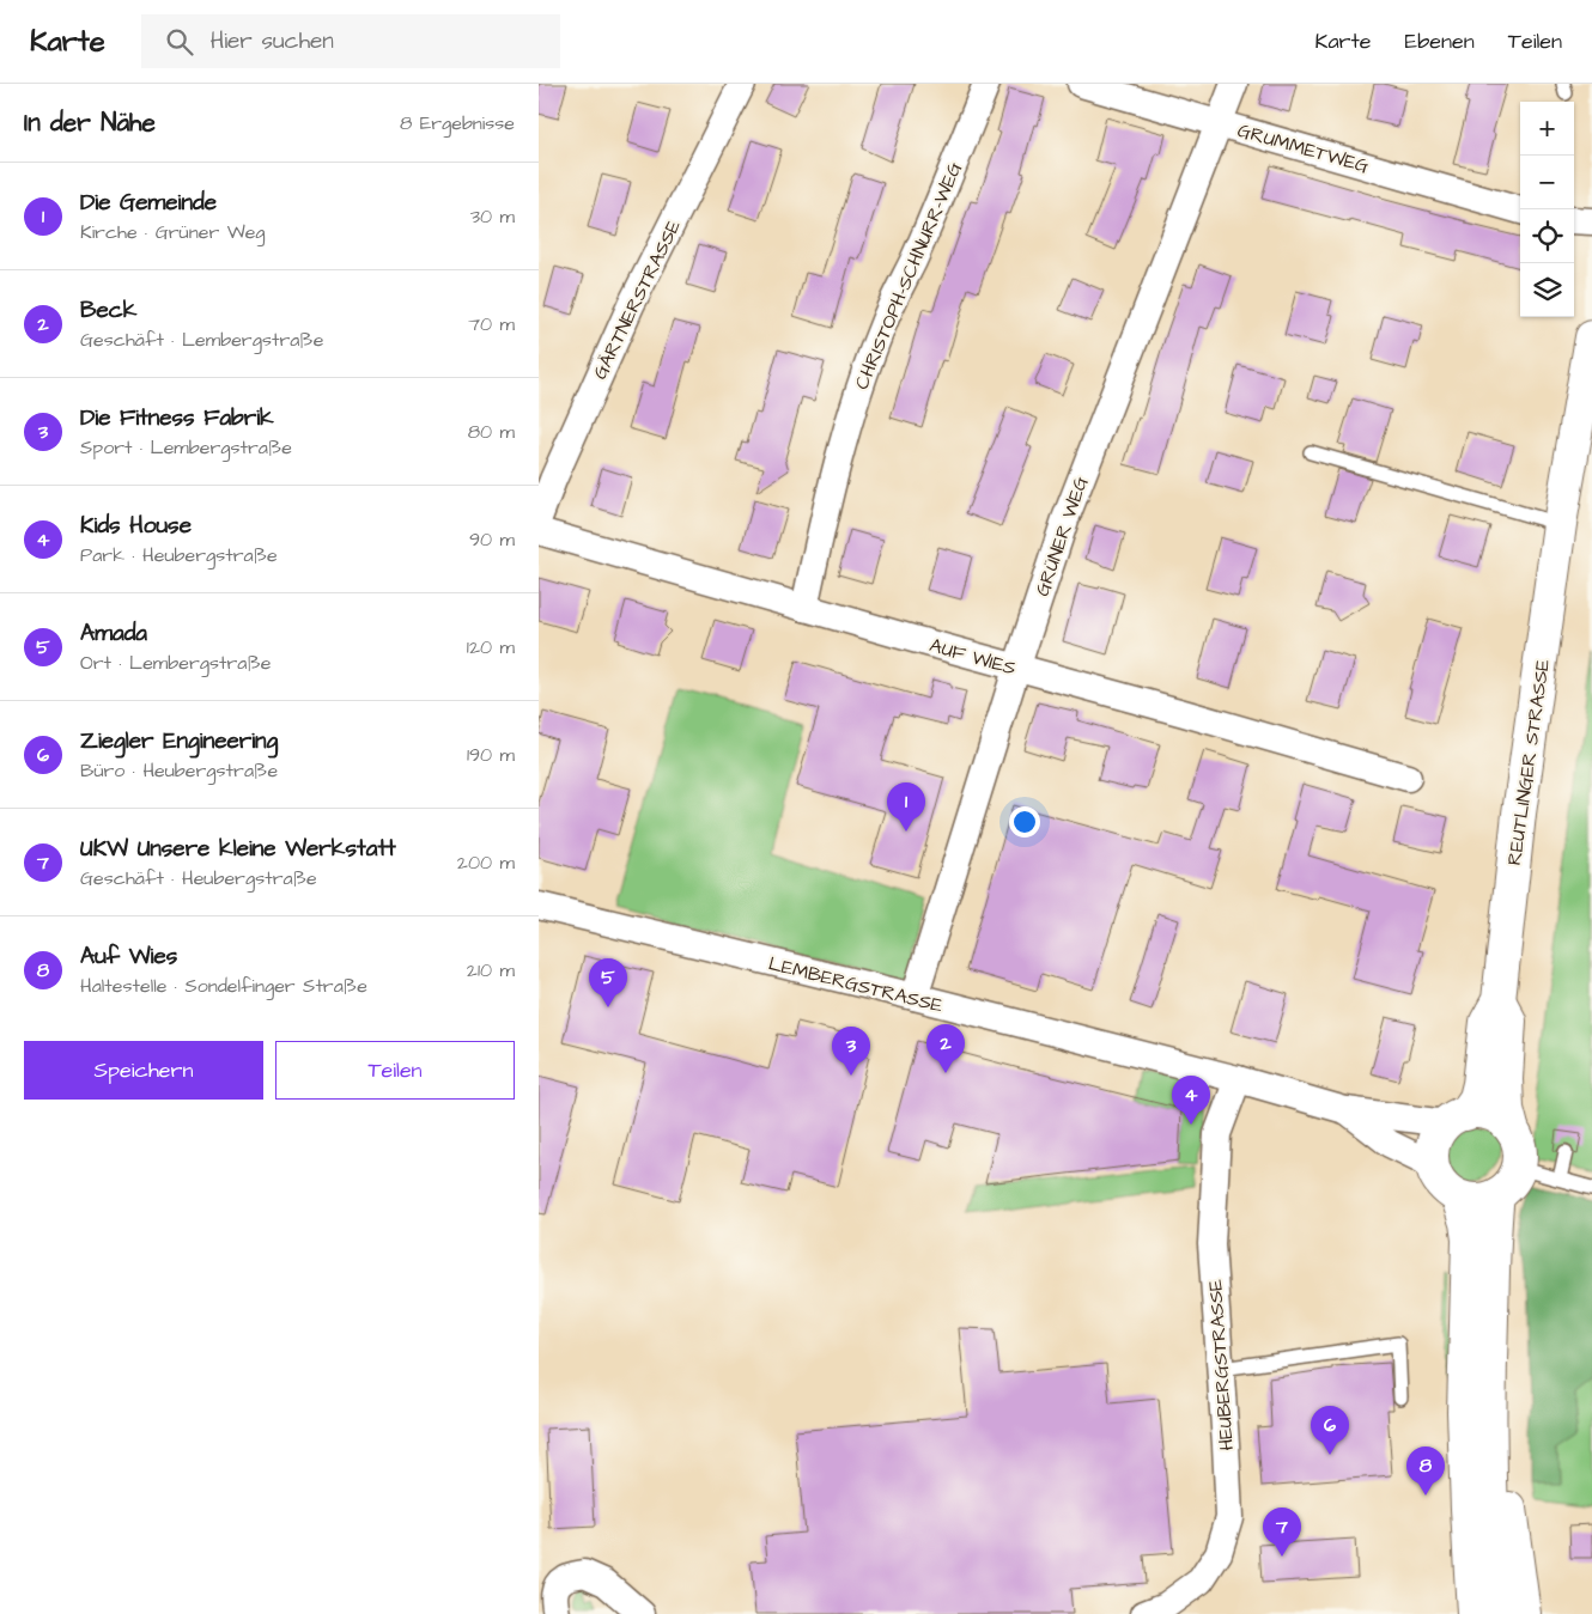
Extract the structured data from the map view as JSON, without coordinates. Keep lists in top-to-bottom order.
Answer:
{
  "streets": {
    "main road": ["REUTLINGER STRASSE"],
    "street": [
      "GRUMMETWEG",
      "CHRISTOPH-SCHNURR-WEG",
      "GÄRTNERSTRASSE",
      "GRÜNER WEG",
      "AUF WIES",
      "LEMBERGSTRASSE",
      "HEUBERGSTRASSE"
    ]
  },
  "crossings": [
    ["GRUMMETWEG", "GRÜNER WEG"],
    ["CHRISTOPH-SCHNURR-WEG", "AUF WIES"],
    ["GRÜNER WEG", "AUF WIES"],
    ["GRÜNER WEG", "LEMBERGSTRASSE"],
    ["REUTLINGER STRASSE", "LEMBERGSTRASSE"],
    ["LEMBERGSTRASSE", "HEUBERGSTRASSE"]
  ],
  "page": {
    "header": "Karte",
    "search": "Hier suchen",
    "nav": ["Karte", "Ebenen", "Teilen"],
    "heading": ["In der Nähe", "8 Ergebnisse"],
    "map_buttons": ["+", "−"],
    "list": [
      {
        "mark": "1",
        "name": "Die Gemeinde",
        "note": "Kirche · Grüner Weg",
        "value": "30 m"
      },
      {
        "mark": "2",
        "name": "Beck",
        "note": "Geschäft · Lembergstraße",
        "value": "70 m"
      },
      {
        "mark": "3",
        "name": "Die Fitness Fabrik",
        "note": "Sport · Lembergstraße",
        "value": "80 m"
      },
      {
        "mark": "4",
        "name": "Kids House",
        "note": "Park · Heubergstraße",
        "value": "90 m"
      },
      {
        "mark": "5",
        "name": "Amada",
        "note": "Ort · Lembergstraße",
        "value": "120 m"
      },
      {
        "mark": "6",
        "name": "Ziegler Engineering",
        "note": "Büro · Heubergstraße",
        "value": "190 m"
      },
      {
        "mark": "7",
        "name": "UKW Unsere kleine Werkstatt",
        "note": "Geschäft · Heubergstraße",
        "value": "200 m"
      },
      {
        "mark": "8",
        "name": "Auf Wies",
        "note": "Haltestelle · Sondelfinger Straße",
        "value": "210 m"
      }
    ],
    "pins": [
      "1",
      "5",
      "2",
      "3",
      "4",
      "6",
      "8",
      "7"
    ],
    "buttons": ["Speichern", "Teilen"]
  }
}
